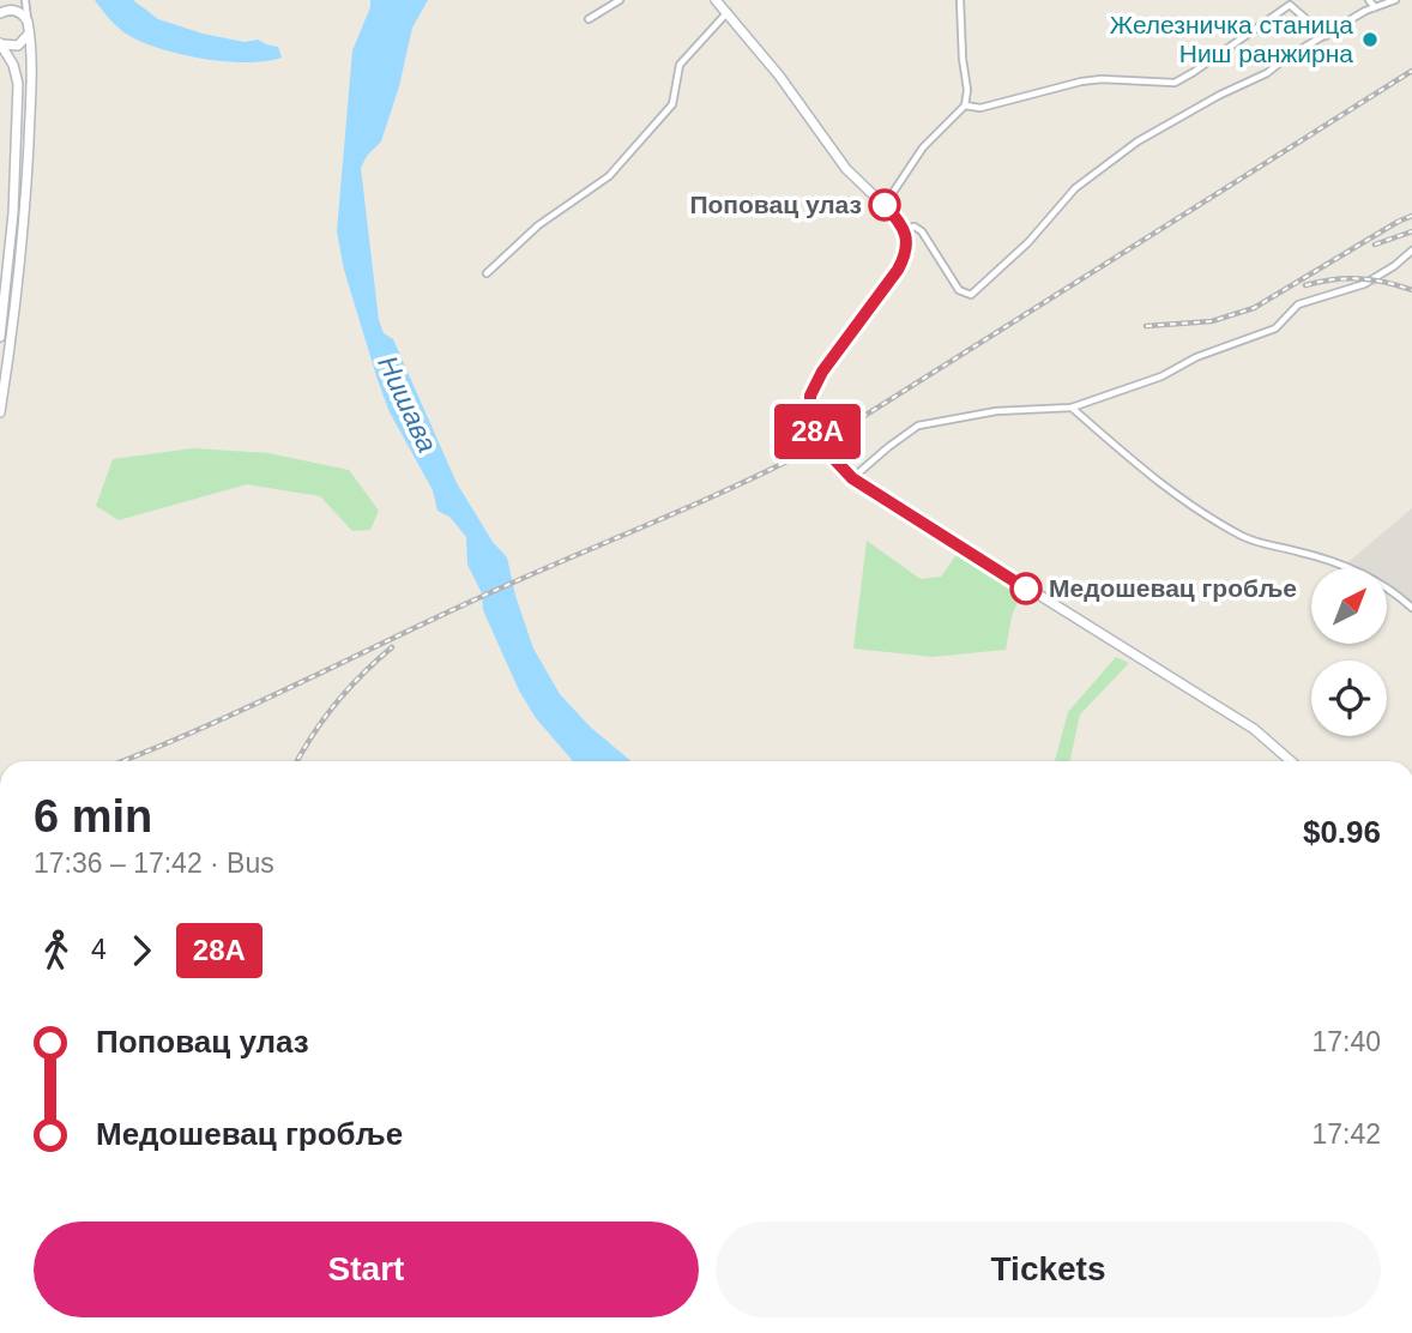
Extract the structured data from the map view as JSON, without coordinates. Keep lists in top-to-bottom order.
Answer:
{
  "water": ["Нишава"],
  "places": ["Железничка станица Ниш ранжирна", "Поповац улаз", "Медошевац гробље"],
  "lines": ["bus line 28А"],
  "north": "top right",
  "page": {
    "on_map": "28А",
    "heading": ["6 min", "17:36 – 17:42 · Bus", "$0.96"],
    "legs": ["4", "28А"],
    "list": [
      {
        "name": "Поповац улаз",
        "value": "17:40"
      },
      {
        "name": "Медошевац гробље",
        "value": "17:42"
      }
    ],
    "buttons": ["Start", "Tickets"]
  }
}
